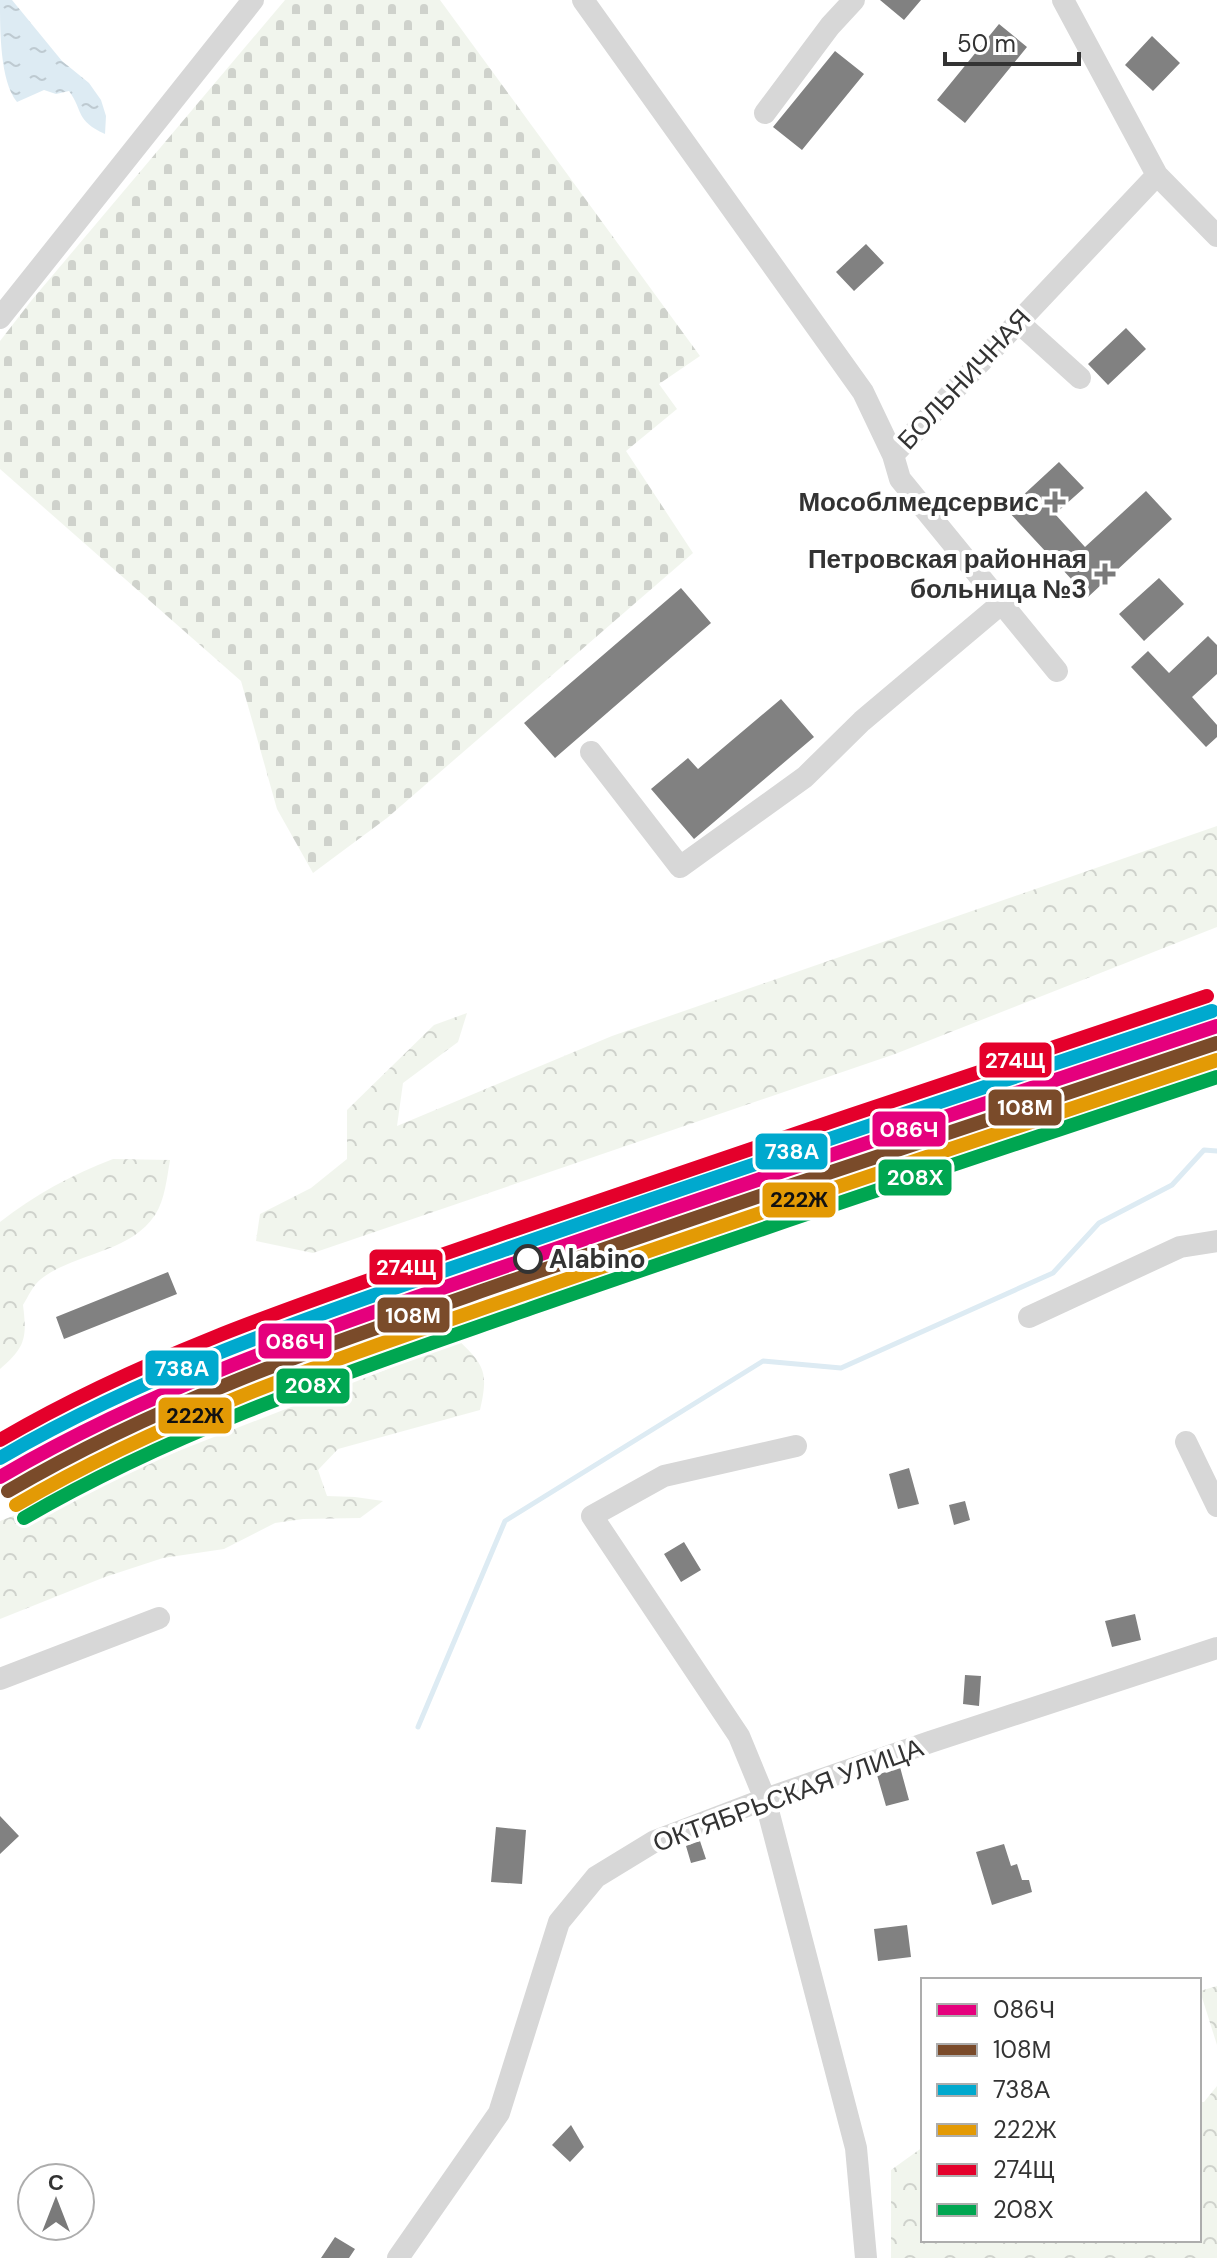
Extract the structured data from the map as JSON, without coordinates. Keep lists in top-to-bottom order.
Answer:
{
  "streets": {
    "street": ["БОЛЬНИЧНАЯ", "ОКТЯБРЬСКАЯ УЛИЦА"]
  },
  "places": {
    "health": ["Мособлмедсервис", "Петровская районная больница №3"],
    "other": ["Alabino"]
  },
  "lines": [
    "transit line 274Щ",
    "transit line 738А",
    "transit line 086Ч",
    "transit line 108М",
    "transit line 222Ж",
    "transit line 208Х"
  ],
  "legend": [
    "086Ч",
    "108М",
    "738А",
    "222Ж",
    "274Щ",
    "208Х"
  ],
  "scale_bar": "50 m",
  "north": "top"
}
